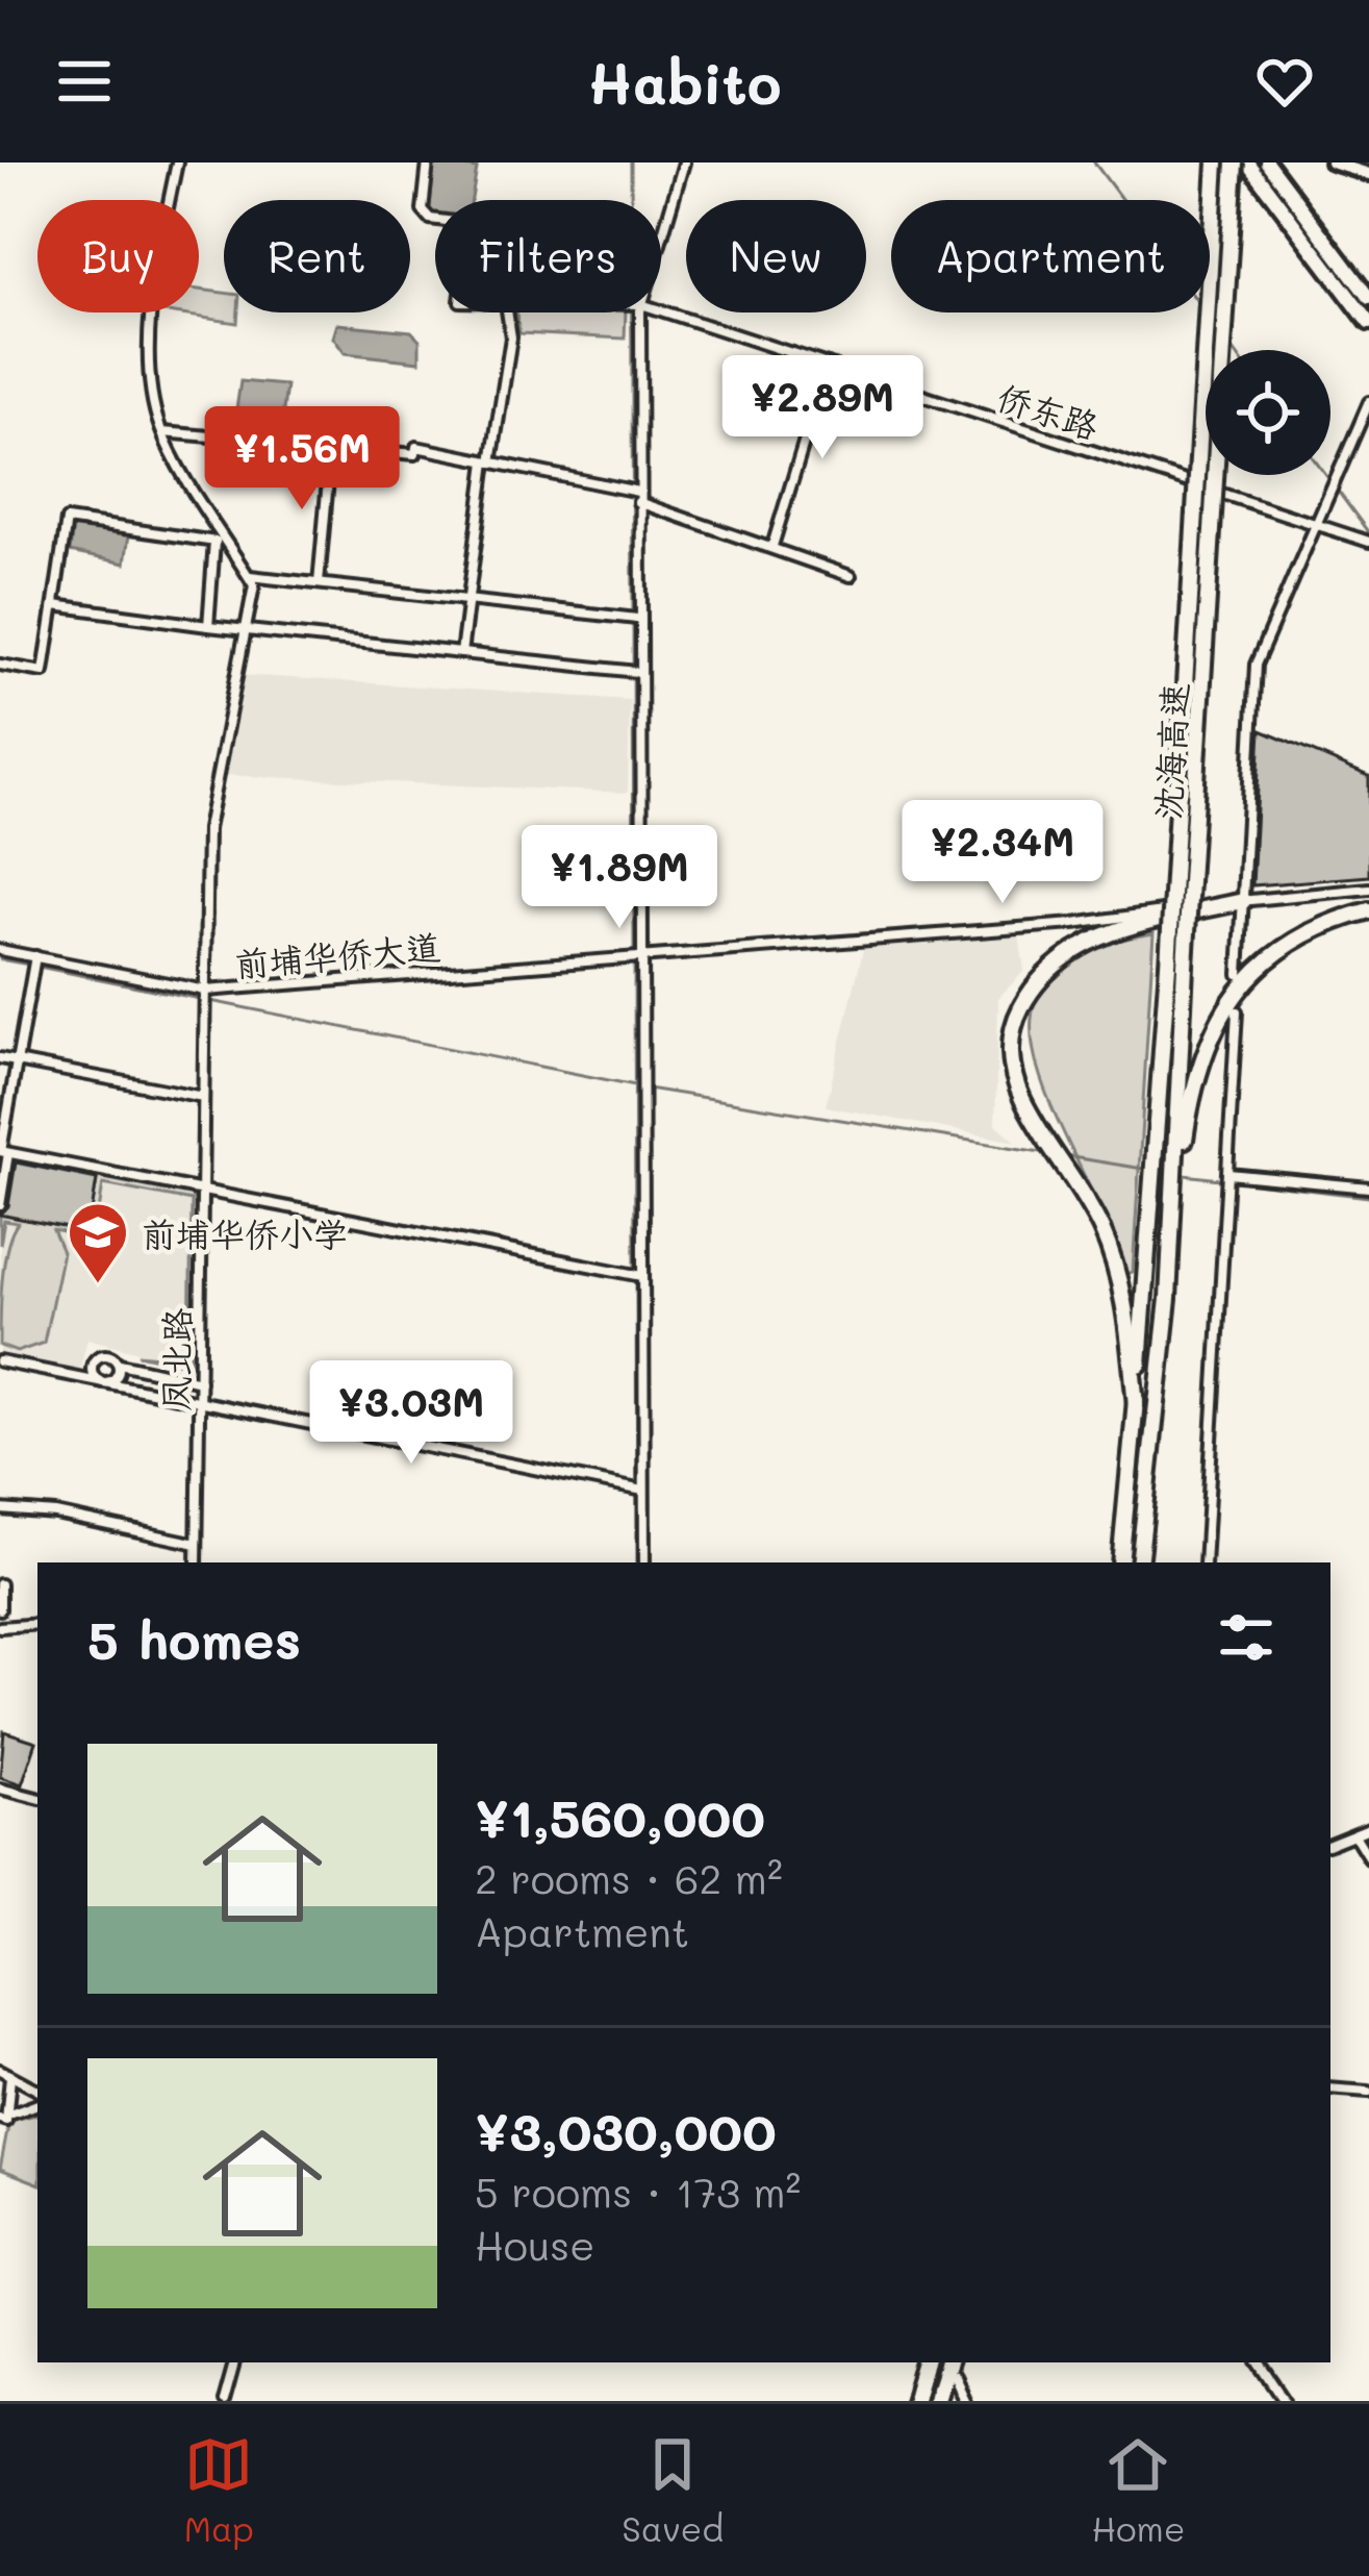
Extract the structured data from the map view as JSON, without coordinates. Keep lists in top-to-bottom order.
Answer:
{
  "streets": {
    "highway": ["沈海高速"],
    "street": ["侨东路", "前埔华侨大道", "凤北路"]
  },
  "crossings": [
    ["前埔华侨大道", "凤北路"]
  ],
  "places": {
    "school or university": ["前埔华侨小学"]
  },
  "page": {
    "header": "Habito",
    "chip": [
      "Buy",
      "Rent",
      "Filters",
      "New",
      "Apartment"
    ],
    "price": [
      "¥2.89M",
      "¥1.56M",
      "¥2.34M",
      "¥1.89M",
      "¥3.03M"
    ],
    "heading": "5 homes",
    "list": [
      {
        "name": "¥1,560,000",
        "note": "2 rooms · 62 m² · Apartment"
      },
      {
        "name": "¥3,030,000",
        "note": "5 rooms · 173 m² · House"
      }
    ],
    "tabs": ["Map", "Saved", "Home"]
  }
}
